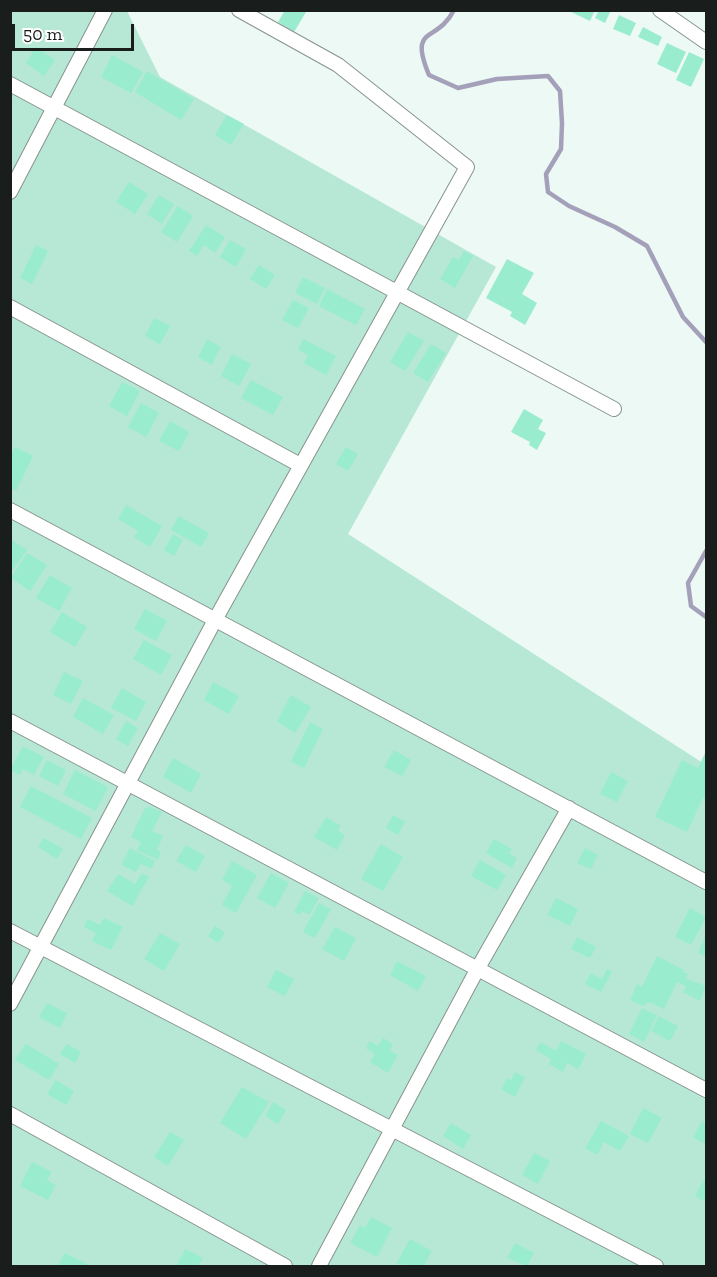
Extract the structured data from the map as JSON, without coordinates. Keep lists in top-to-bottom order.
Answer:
{
  "scale_bar": "50 m"
}
